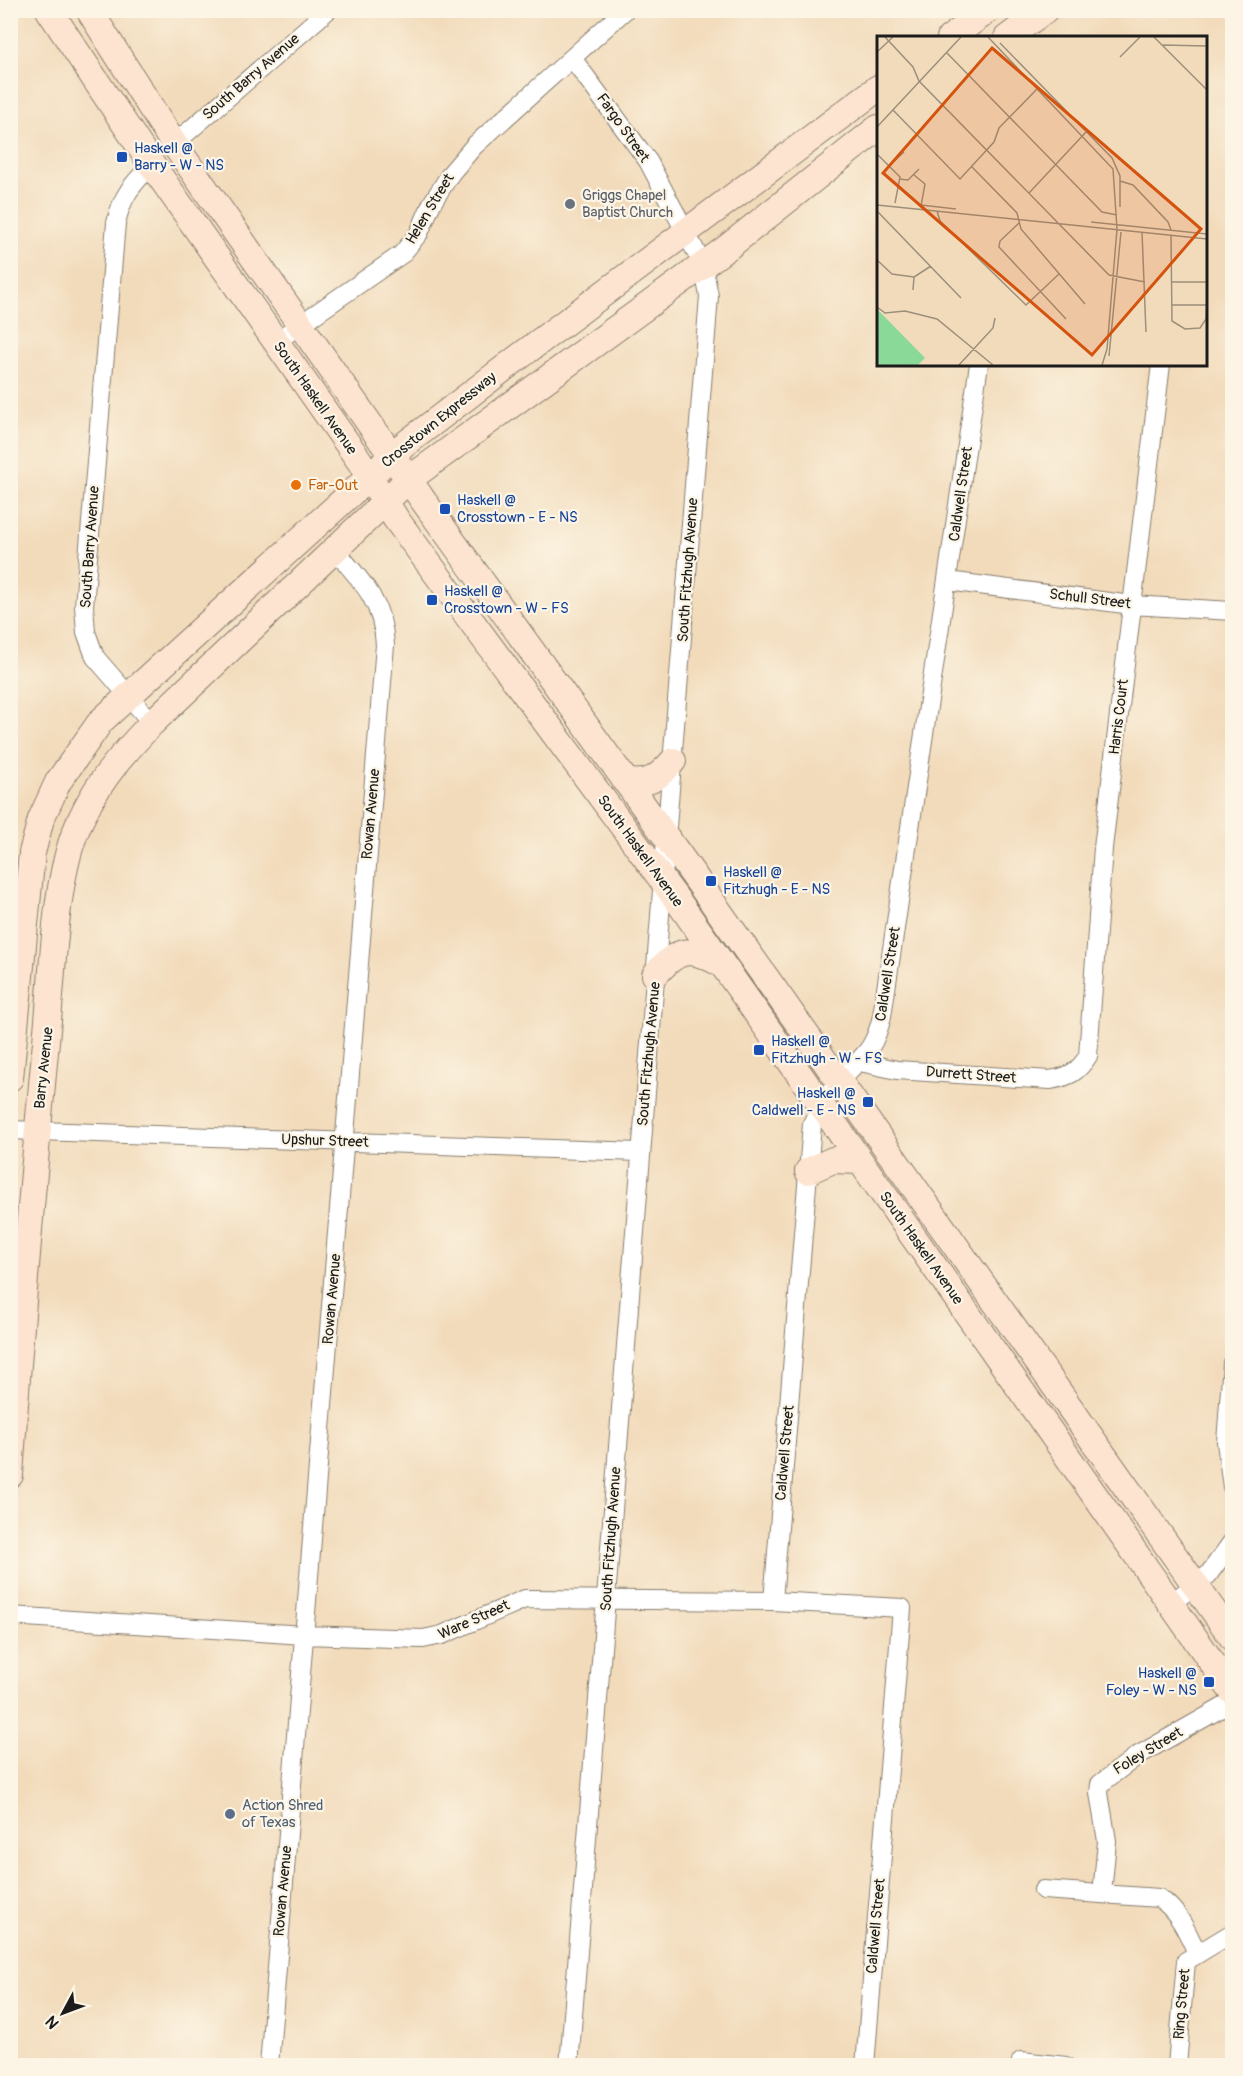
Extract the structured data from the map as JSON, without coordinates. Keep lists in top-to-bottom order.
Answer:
{
  "streets": {
    "main road": ["South Haskell Avenue", "Crosstown Expressway", "Barry Avenue"],
    "street": [
      "South Barry Avenue",
      "Fargo Street",
      "Helen Street",
      "Caldwell Street",
      "South Fitzhugh Avenue",
      "Schull Street",
      "Harris Court",
      "Rowan Avenue",
      "Durrett Street",
      "Upshur Street",
      "Ware Street",
      "Foley Street",
      "Ring Street"
    ]
  },
  "crossings": [
    ["South Barry Avenue", "South Haskell Avenue"],
    ["South Barry Avenue", "Crosstown Expressway"],
    ["Fargo Street", "Helen Street"],
    ["Fargo Street", "Crosstown Expressway"],
    ["Fargo Street", "South Fitzhugh Avenue"],
    ["Helen Street", "South Haskell Avenue"],
    ["South Haskell Avenue", "Crosstown Expressway"],
    ["South Haskell Avenue", "Caldwell Street"],
    ["South Haskell Avenue", "South Fitzhugh Avenue"],
    ["Crosstown Expressway", "South Fitzhugh Avenue"],
    ["Crosstown Expressway", "Rowan Avenue"],
    ["Crosstown Expressway", "Barry Avenue"],
    ["Caldwell Street", "Schull Street"],
    ["Caldwell Street", "Durrett Street"],
    ["Caldwell Street", "Ware Street"],
    ["South Fitzhugh Avenue", "Upshur Street"],
    ["South Fitzhugh Avenue", "Ware Street"],
    ["Schull Street", "Harris Court"],
    ["Harris Court", "Durrett Street"],
    ["Rowan Avenue", "Upshur Street"],
    ["Rowan Avenue", "Ware Street"],
    ["Barry Avenue", "Upshur Street"]
  ],
  "places": {
    "transit": [
      "Haskell @ Barry - W - NS",
      "Haskell @ Crosstown - E - NS",
      "Haskell @ Crosstown - W - FS",
      "Haskell @ Fitzhugh - E - NS",
      "Haskell @ Fitzhugh - W - FS",
      "Haskell @ Caldwell - E - NS",
      "Haskell @ Foley - W - NS"
    ],
    "other": ["Griggs Chapel Baptist Church", "Far-Out", "Action Shred of Texas"]
  },
  "north": "bottom left"
}
